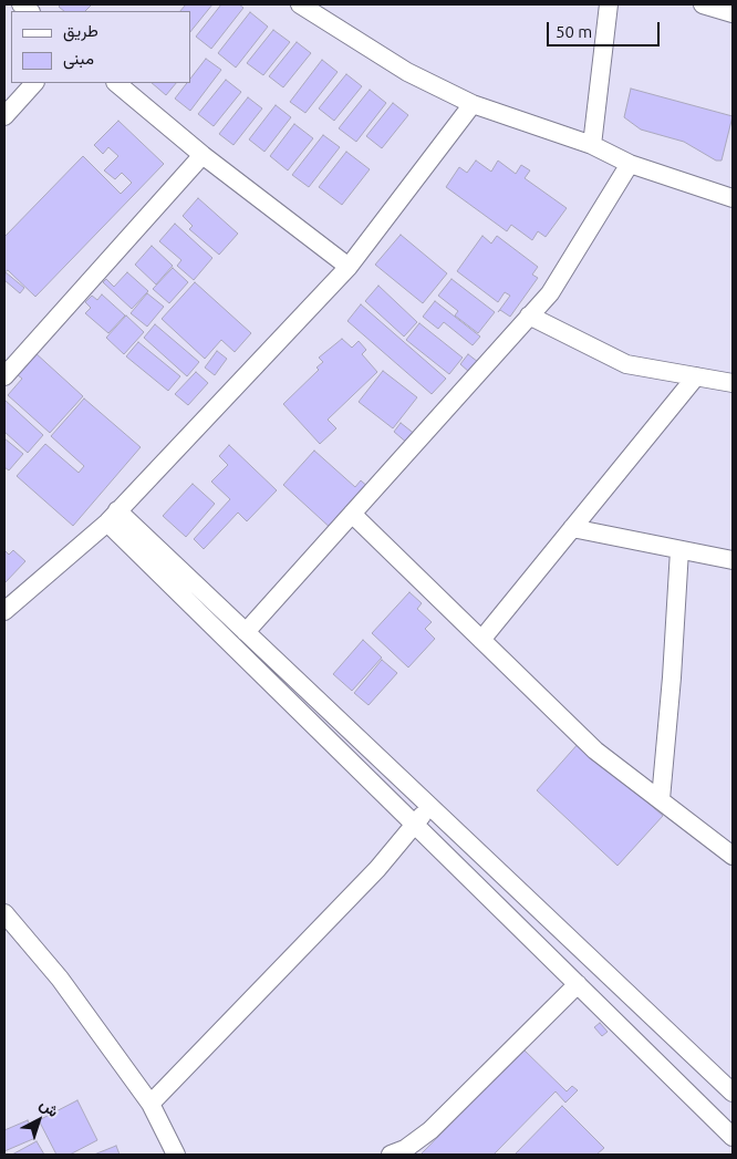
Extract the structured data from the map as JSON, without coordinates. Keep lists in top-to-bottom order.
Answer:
{
  "legend": ["طريق", "مبنى"],
  "scale_bar": "50 m",
  "north": "top right"
}
